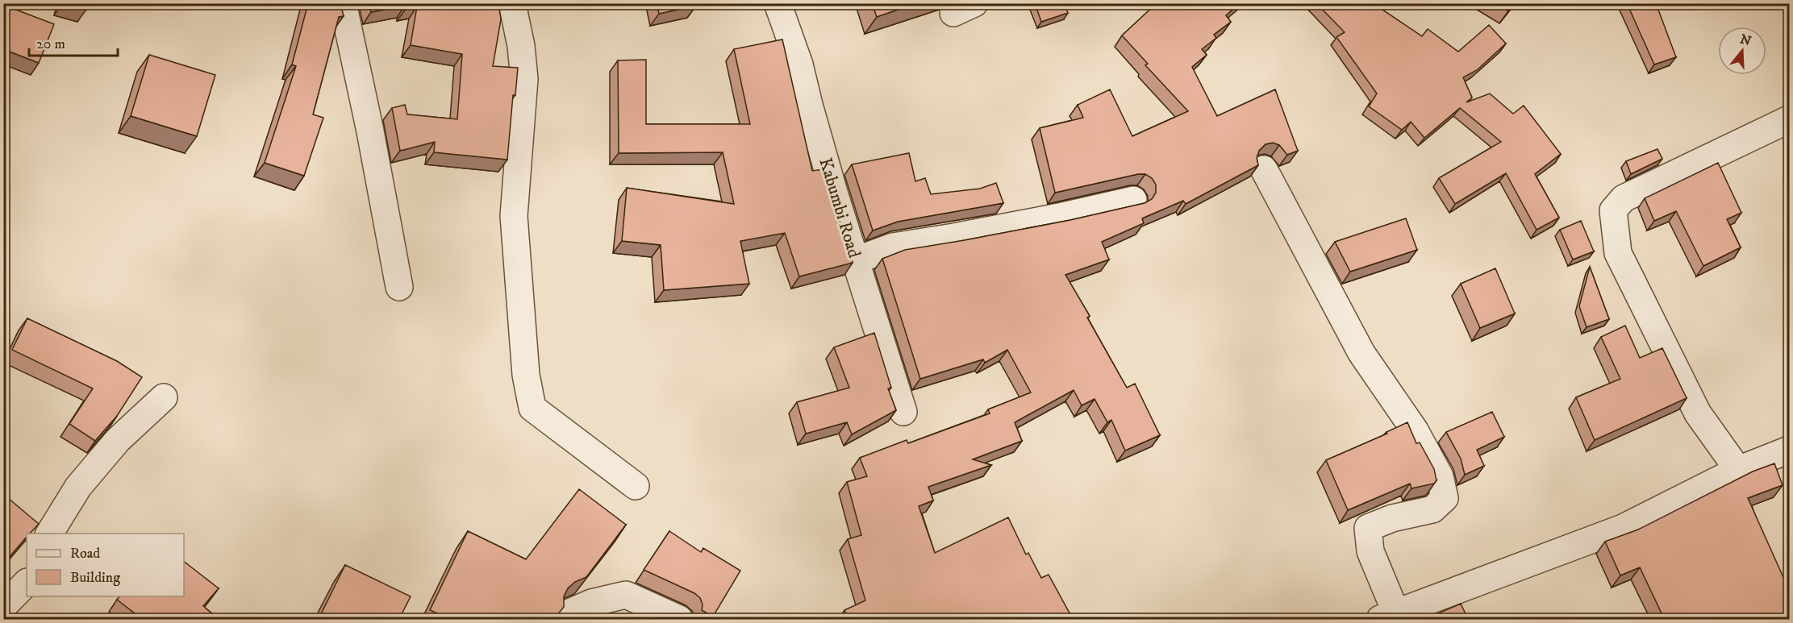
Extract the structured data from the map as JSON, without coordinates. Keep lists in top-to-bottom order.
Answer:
{
  "streets": {
    "street": ["Kabumbi Road"]
  },
  "legend": ["Road", "Building"],
  "scale_bar": "20 m",
  "north": "top"
}
